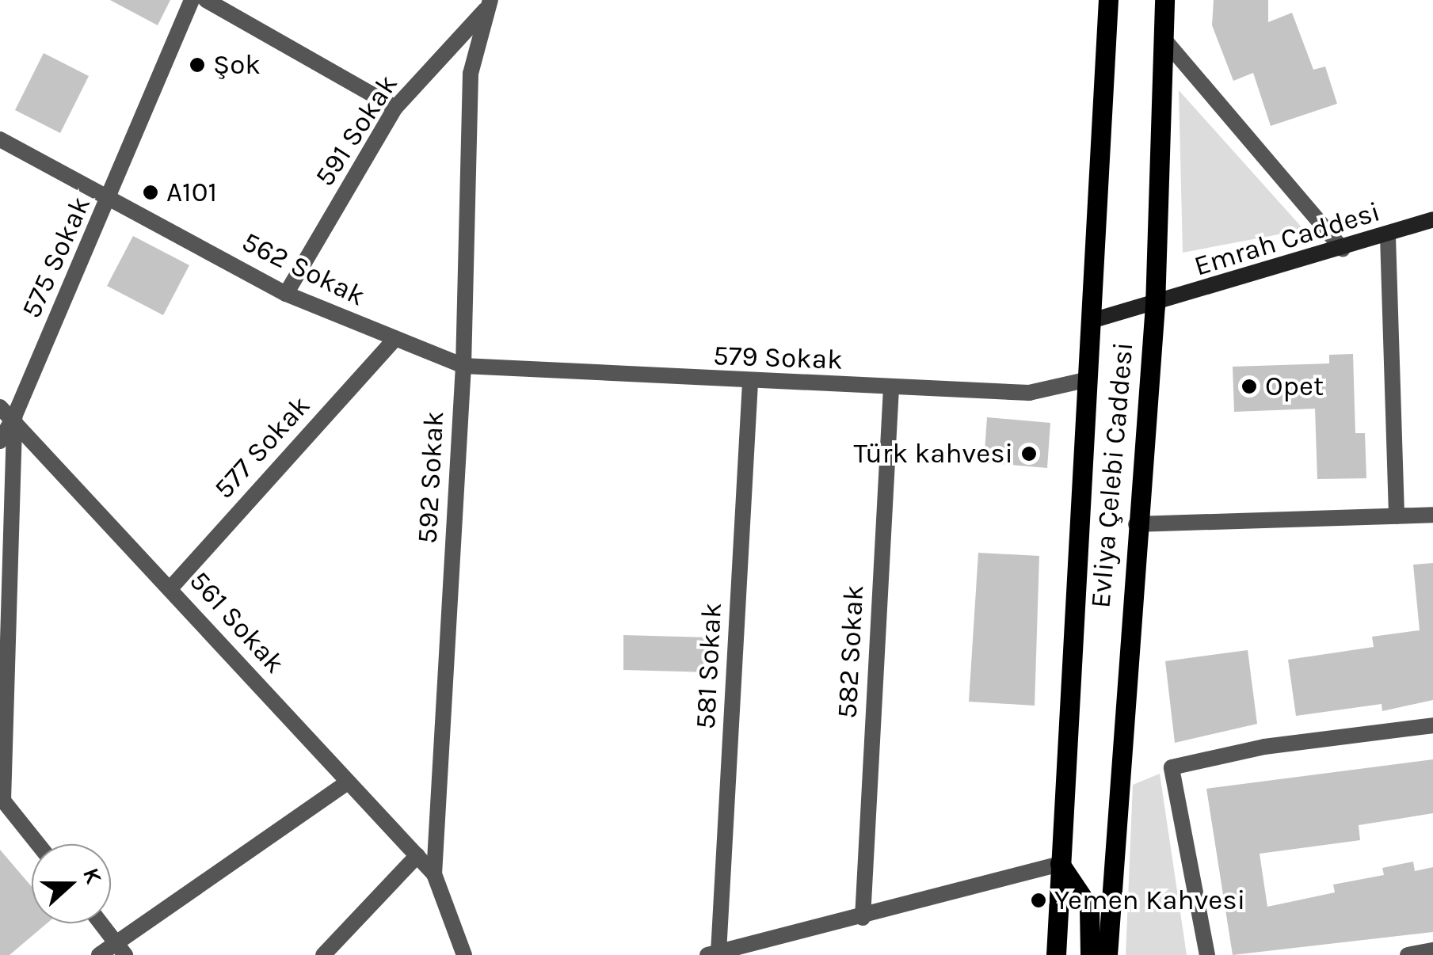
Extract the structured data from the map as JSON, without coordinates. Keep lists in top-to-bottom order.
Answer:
{
  "streets": {
    "main road": ["Evliya Çelebi Caddesi"],
    "street": [
      "591 Sokak",
      "Emrah Caddesi",
      "575 Sokak",
      "562 Sokak",
      "579 Sokak",
      "577 Sokak",
      "592 Sokak",
      "561 Sokak",
      "582 Sokak",
      "581 Sokak"
    ]
  },
  "crossings": [
    ["591 Sokak", "562 Sokak"],
    ["591 Sokak", "592 Sokak"],
    ["Emrah Caddesi", "Evliya Çelebi Caddesi"],
    ["575 Sokak", "562 Sokak"],
    ["575 Sokak", "561 Sokak"],
    ["562 Sokak", "579 Sokak"],
    ["562 Sokak", "577 Sokak"],
    ["562 Sokak", "592 Sokak"],
    ["579 Sokak", "Evliya Çelebi Caddesi"],
    ["579 Sokak", "592 Sokak"],
    ["579 Sokak", "582 Sokak"],
    ["579 Sokak", "581 Sokak"],
    ["577 Sokak", "561 Sokak"],
    ["592 Sokak", "561 Sokak"]
  ],
  "places": [
    "Şok",
    "A101",
    "Opet",
    "Türk kahvesi",
    "Yemen Kahvesi"
  ],
  "north": "right"
}
